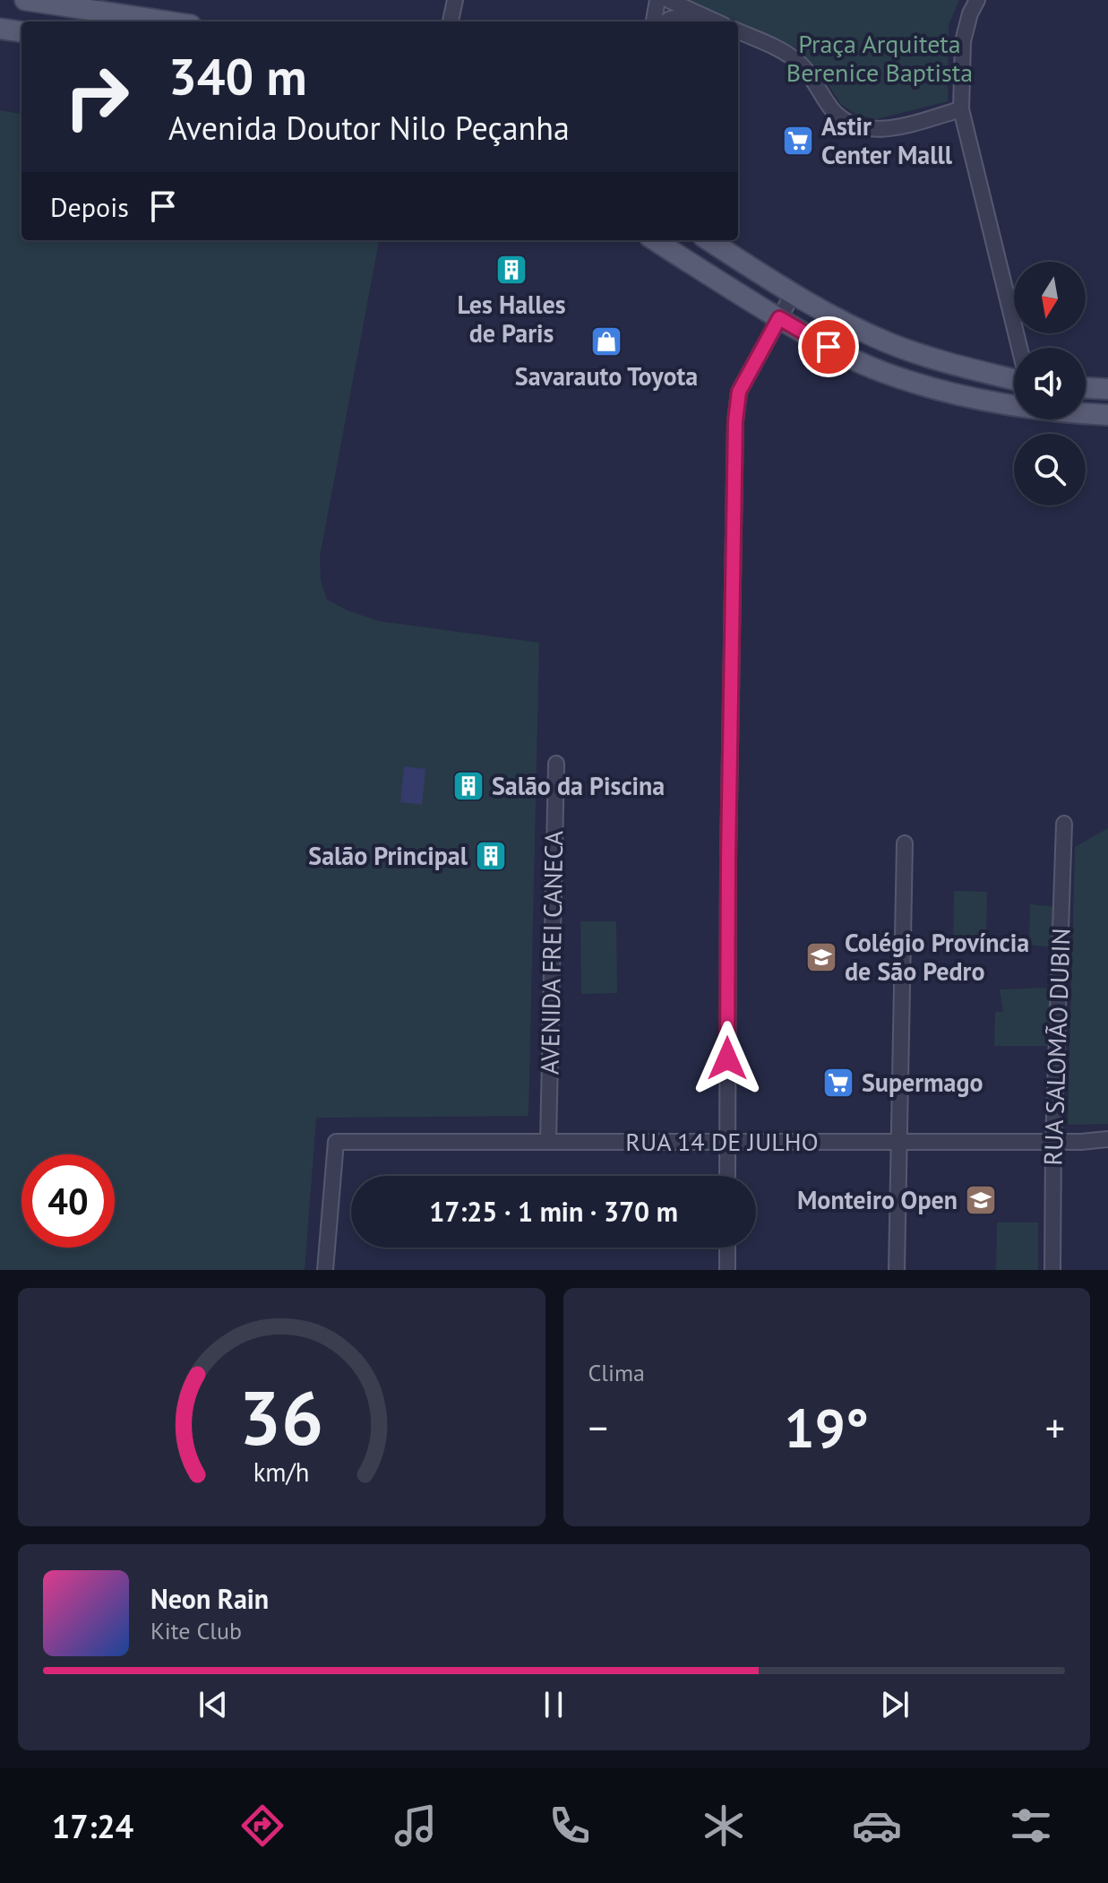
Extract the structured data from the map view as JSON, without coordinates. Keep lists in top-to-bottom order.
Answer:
{
  "streets": {
    "street": ["AVENIDA FREI CANECA", "RUA SALOMÃO DUBIN", "RUA 14 DE JULHO"]
  },
  "crossings": [
    ["AVENIDA FREI CANECA", "RUA 14 DE JULHO"],
    ["RUA SALOMÃO DUBIN", "RUA 14 DE JULHO"]
  ],
  "parks": ["Praça Arquiteta Berenice Baptista"],
  "places": {
    "supermarket": ["Astir Center Malll", "Supermago"],
    "building": ["Les Halles de Paris", "Salão da Piscina", "Salão Principal"],
    "shop": ["Savarauto Toyota"],
    "school or university": ["Colégio Província de São Pedro", "Monteiro Open"]
  },
  "north": "bottom",
  "page": {
    "turn": ["340 m", "Avenida Doutor Nilo Peçanha"],
    "then": "Depois",
    "limit": "40",
    "trip": "17:25 · 1 min · 370 m",
    "tile": "Clima",
    "heat": ["−", "19°", "+"],
    "song": ["Neon Rain", "Kite Club"],
    "tabs": "17:24",
    "gauge": ["36", "km/h"]
  }
}
